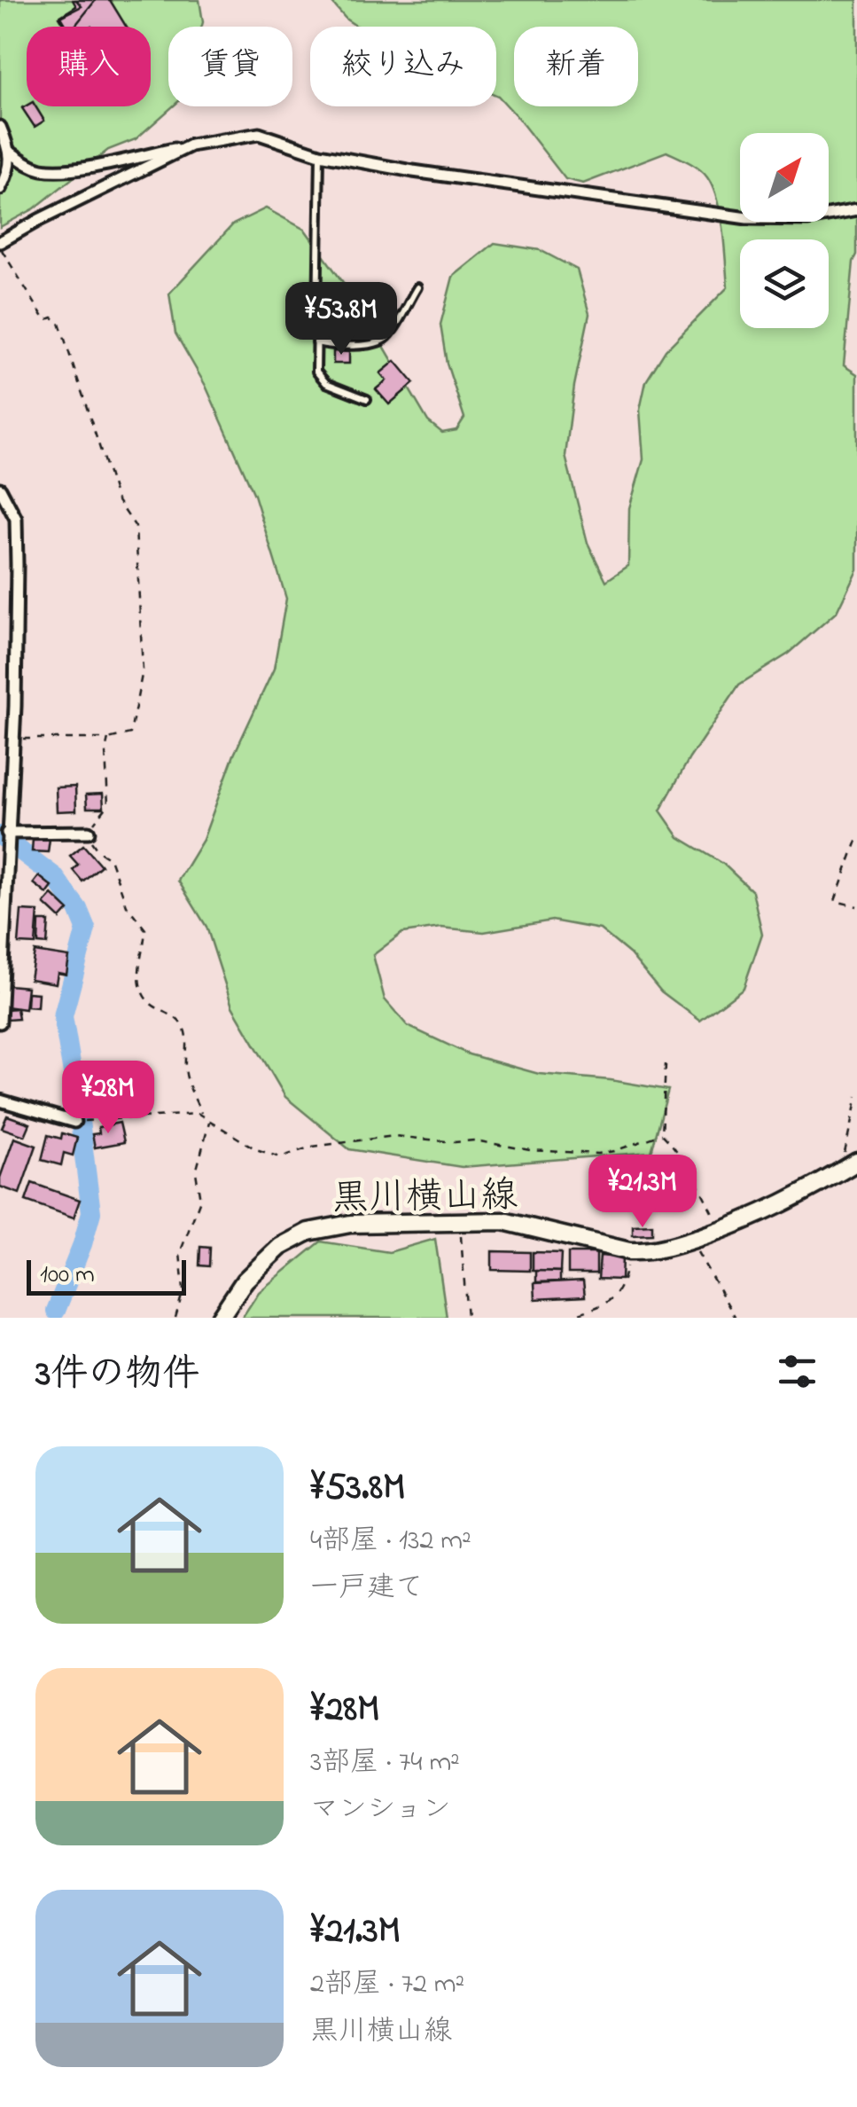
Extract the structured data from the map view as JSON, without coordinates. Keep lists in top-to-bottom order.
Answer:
{
  "streets": {
    "main road": ["黒川横山線"]
  },
  "scale_bar": "100 m",
  "north": "top right",
  "page": {
    "chip": [
      "購入",
      "賃貸",
      "絞り込み",
      "新着"
    ],
    "price": ["¥53.8M", "¥28M", "¥21.3M"],
    "scale": "100 m",
    "heading": "3件の物件",
    "list": [
      {
        "name": "¥53.8M",
        "note": "4部屋 · 132 m² · 一戸建て"
      },
      {
        "name": "¥28M",
        "note": "3部屋 · 74 m² · マンション"
      },
      {
        "name": "¥21.3M",
        "note": "2部屋 · 72 m² · 黒川横山線"
      }
    ]
  }
}
